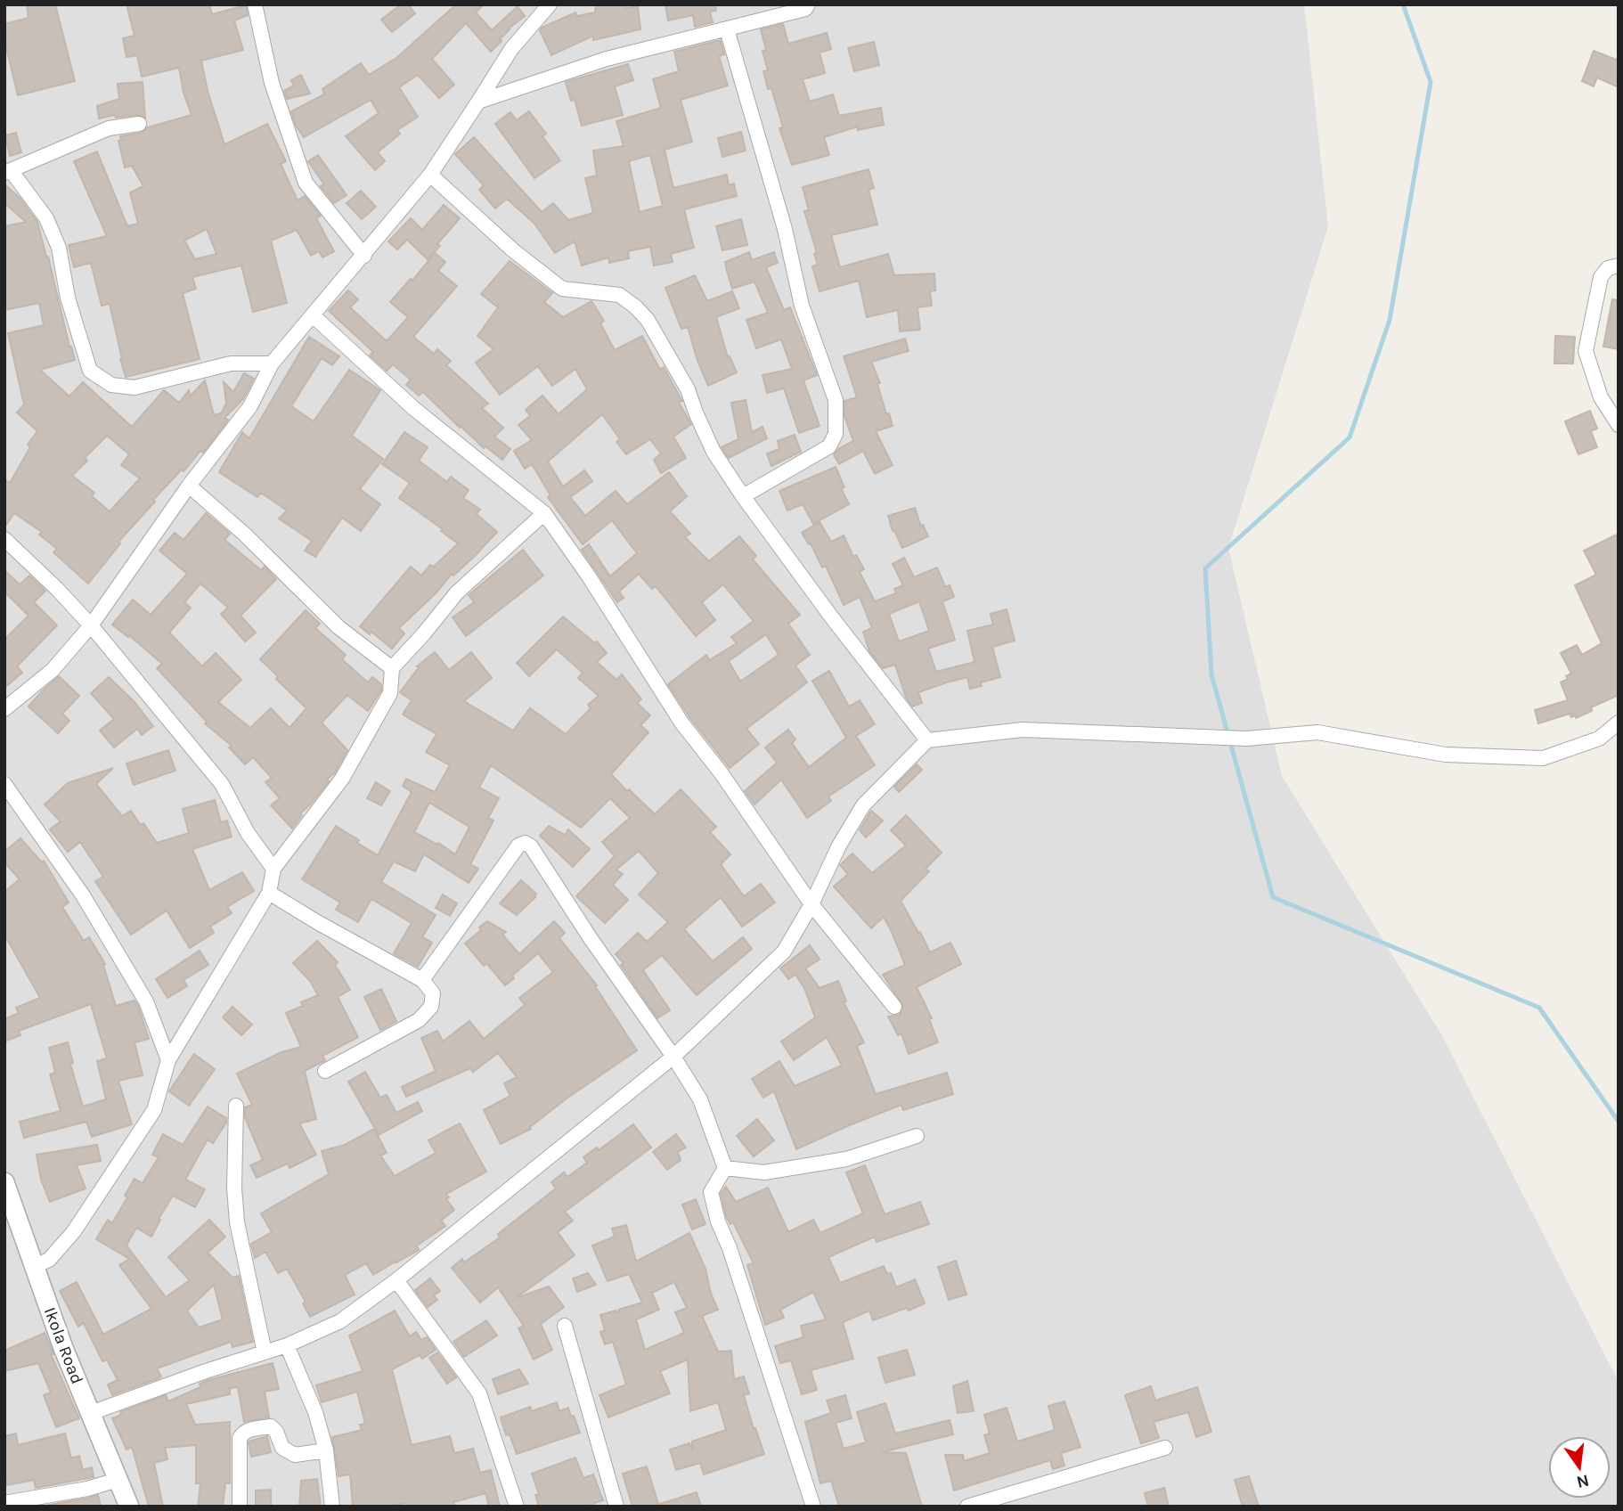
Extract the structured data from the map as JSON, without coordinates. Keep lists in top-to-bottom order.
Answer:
{
  "streets": {
    "street": ["Ikola Road"]
  },
  "north": "bottom"
}
